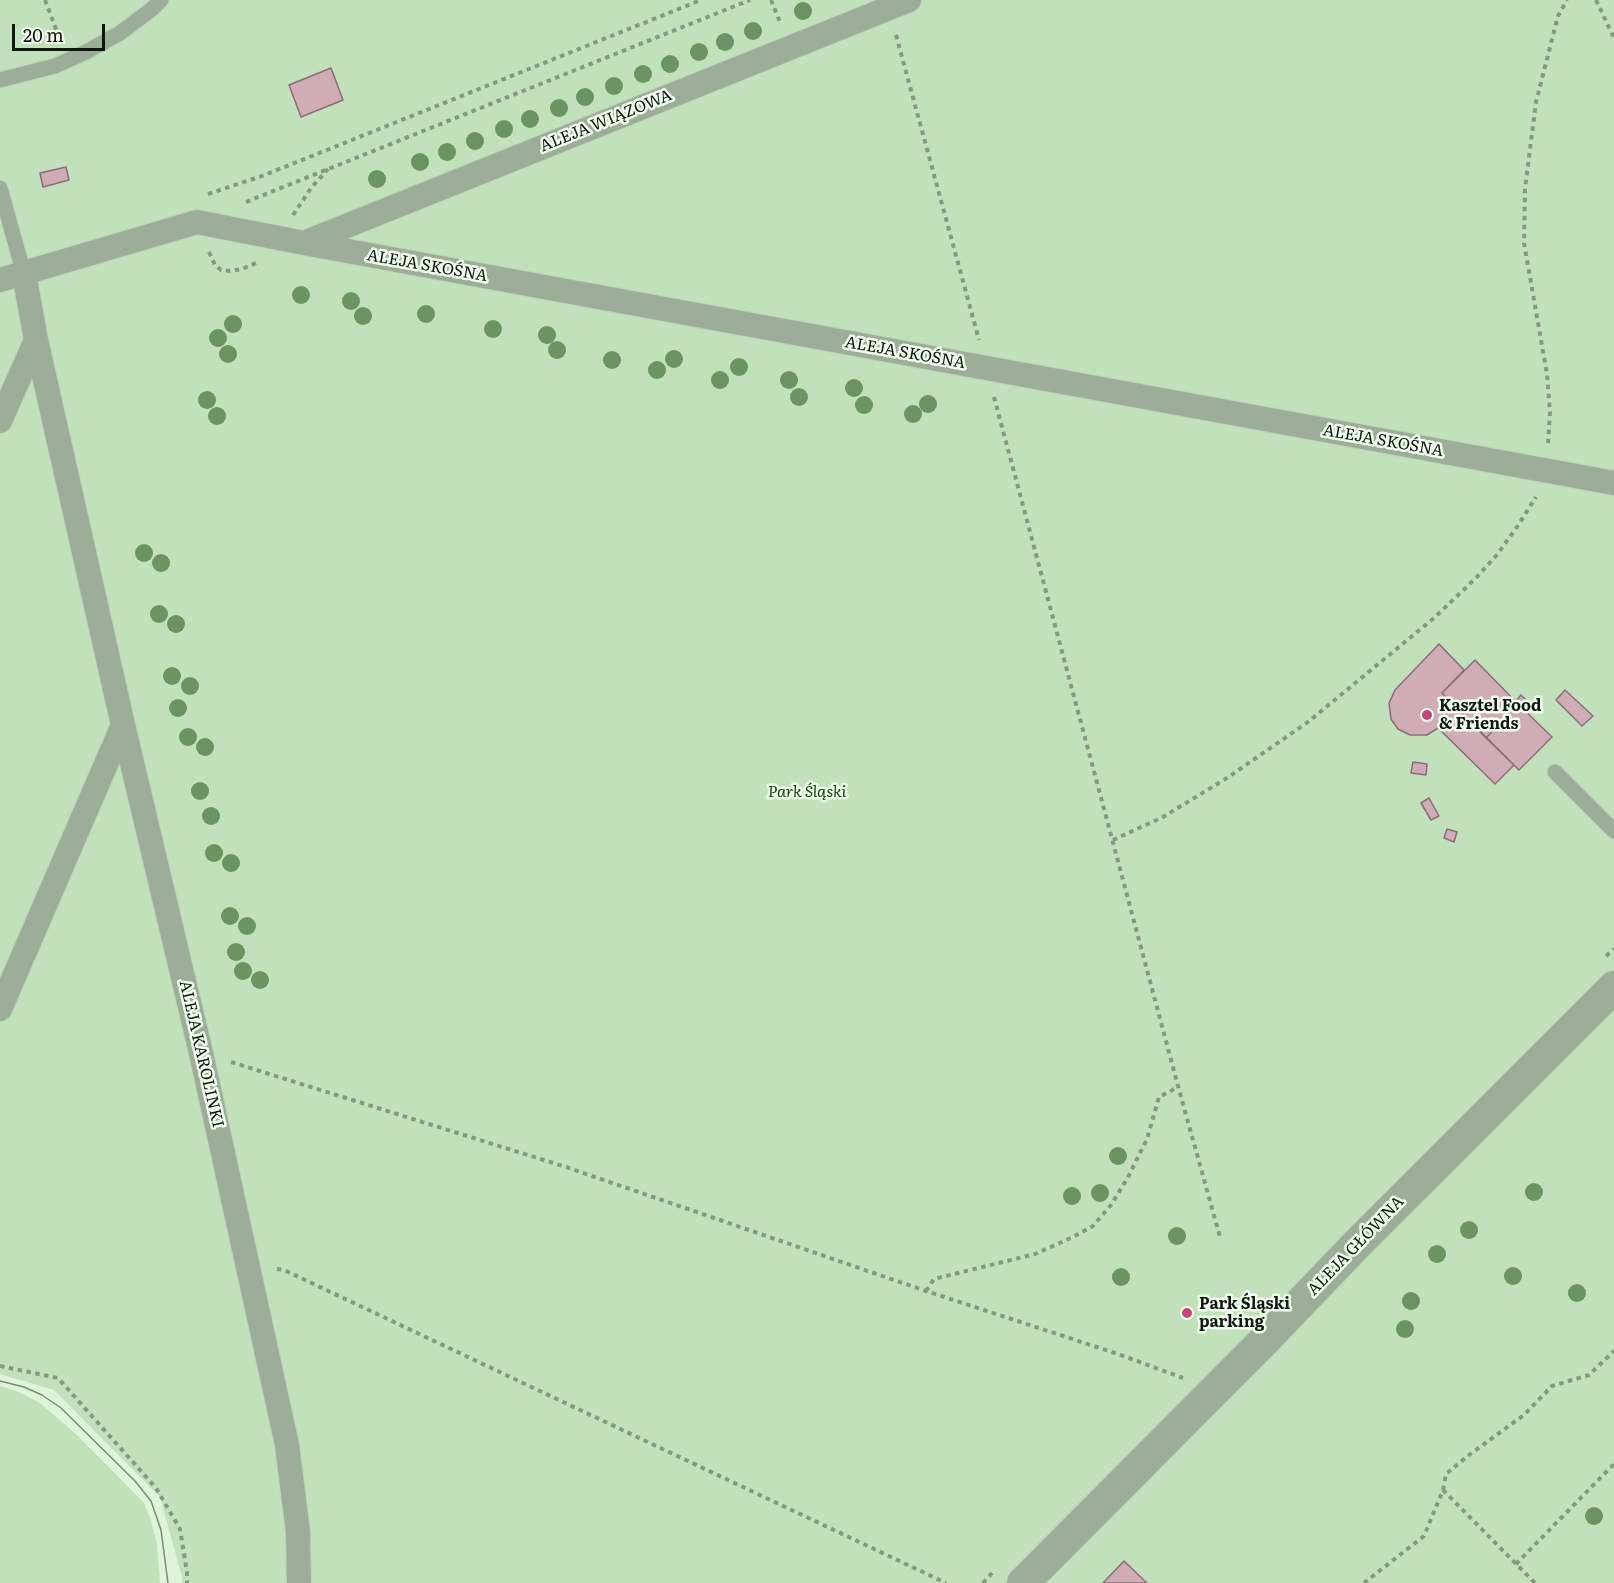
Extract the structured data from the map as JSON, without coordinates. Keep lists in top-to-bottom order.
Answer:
{
  "streets": {
    "street": [
      "ALEJA WIĄZOWA",
      "ALEJA SKOŚNA",
      "ALEJA KAROLINKI",
      "ALEJA GŁÓWNA"
    ]
  },
  "crossings": [
    ["ALEJA WIĄZOWA", "ALEJA SKOŚNA"],
    ["ALEJA SKOŚNA", "ALEJA KAROLINKI"]
  ],
  "parks": ["Park Śląski"],
  "places": ["Kasztel Food & Friends", "Park Śląski parking"],
  "scale_bar": "20 m"
}
